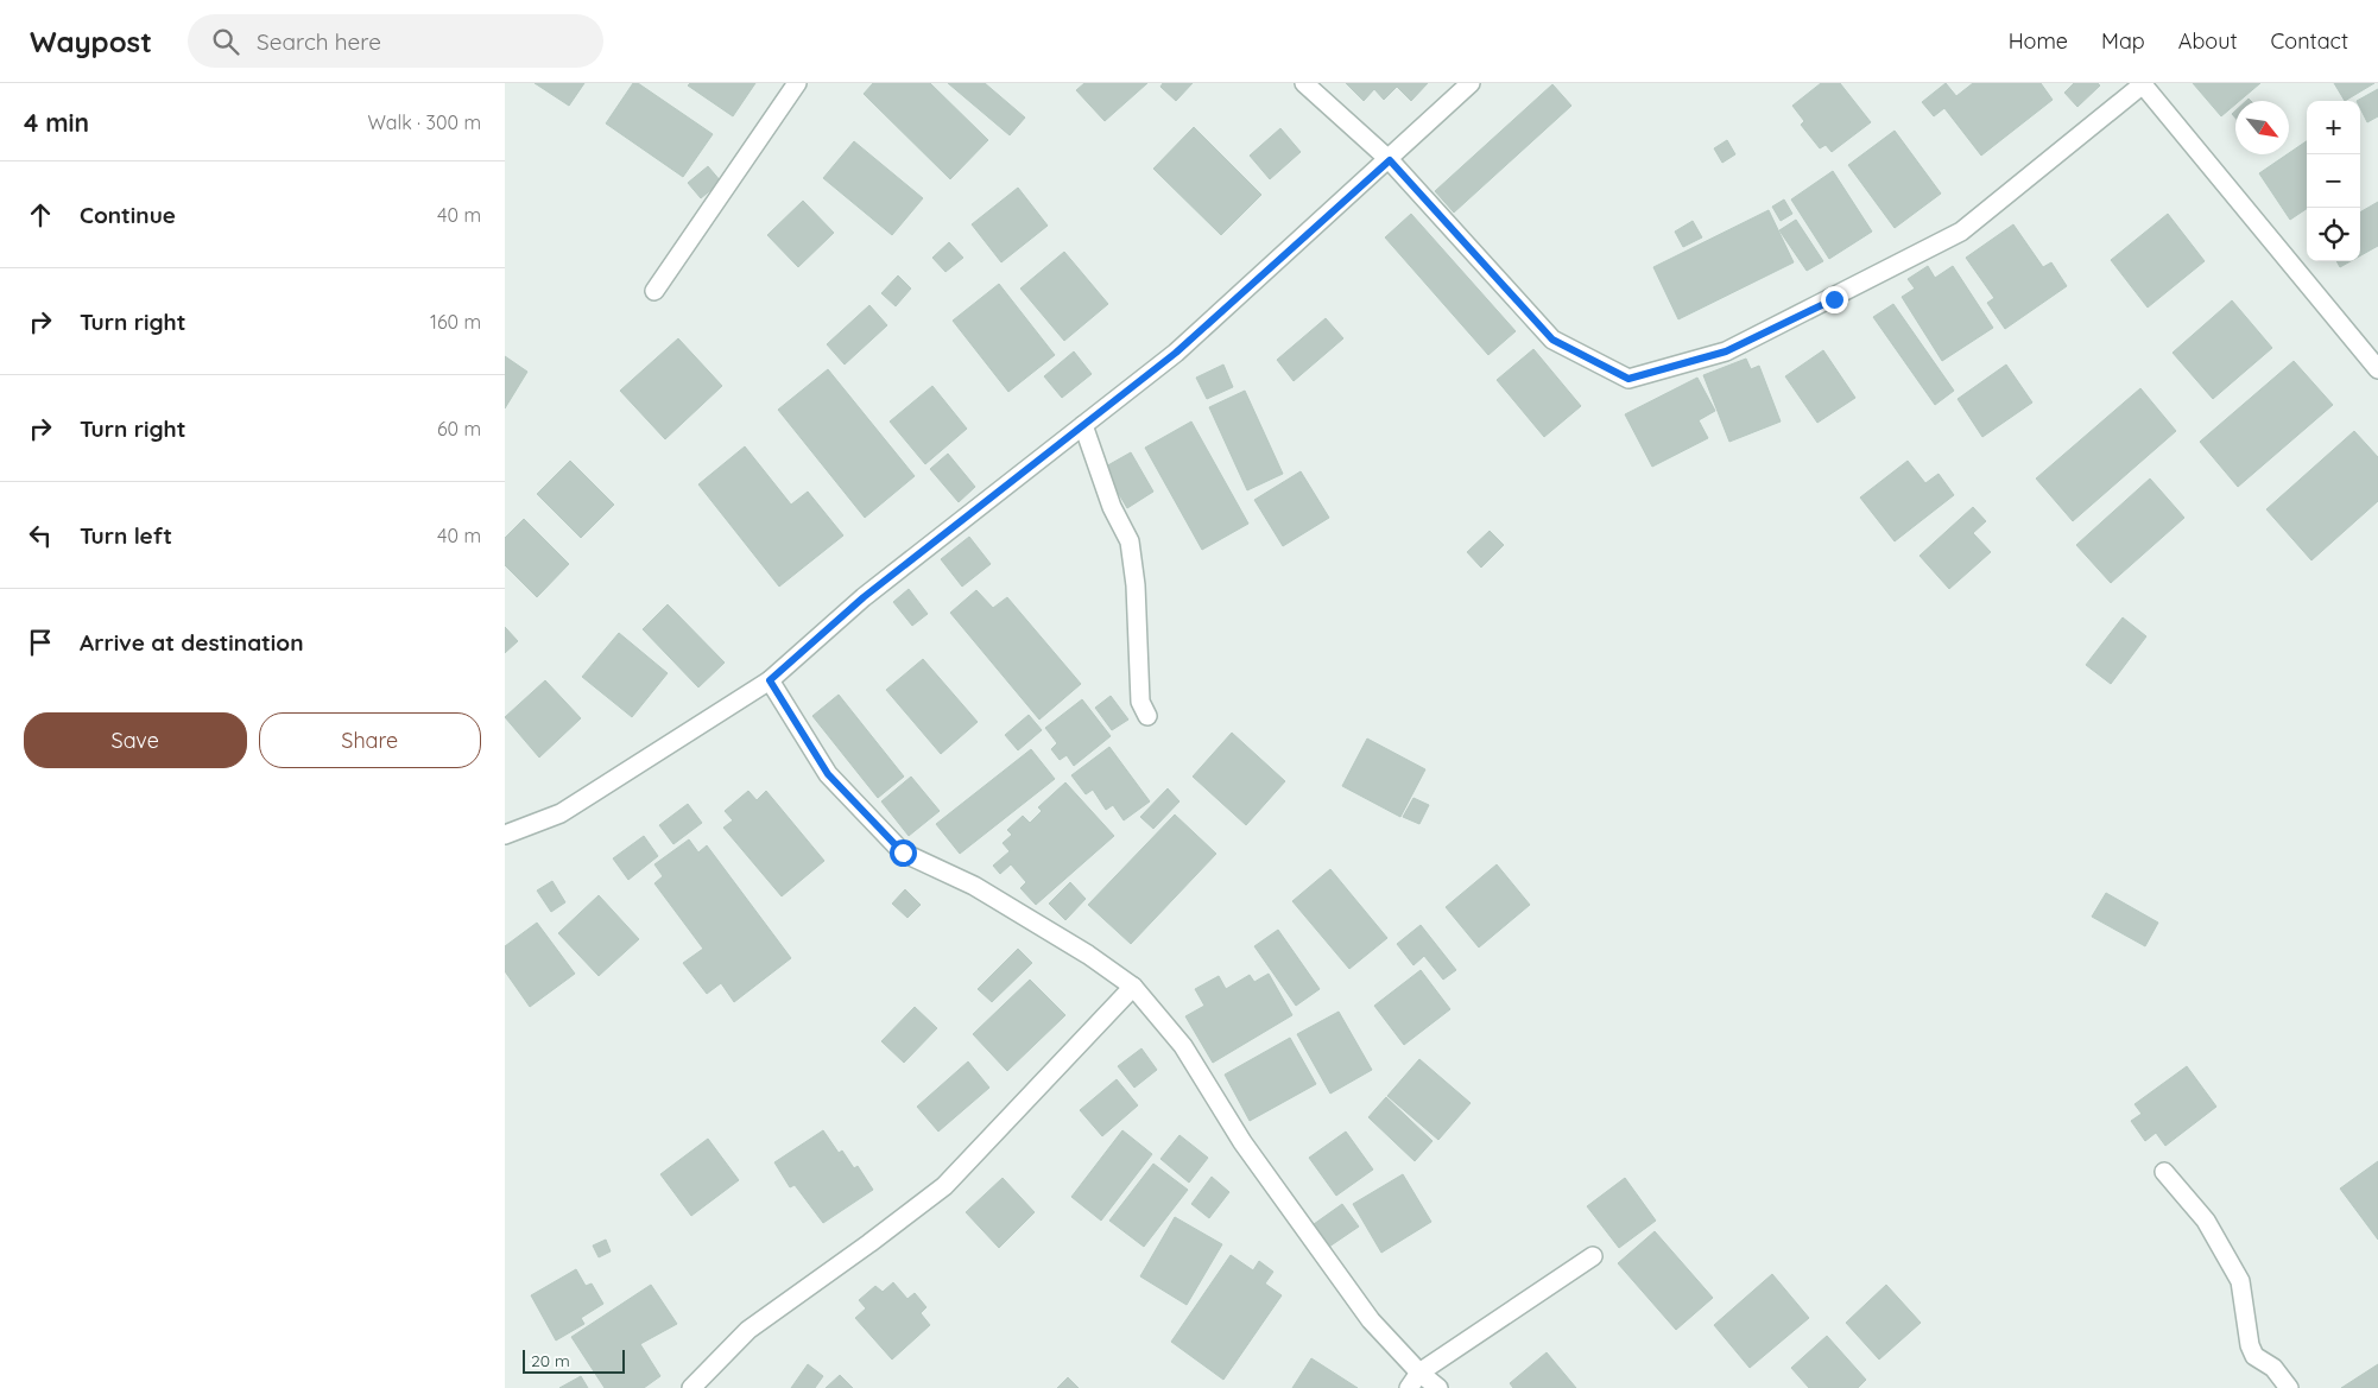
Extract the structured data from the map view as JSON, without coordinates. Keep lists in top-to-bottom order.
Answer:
{
  "scale_bar": "20 m",
  "north": "bottom right",
  "page": {
    "header": "Waypost",
    "search": "Search here",
    "nav": [
      "Home",
      "Map",
      "About",
      "Contact"
    ],
    "heading": ["4 min", "Walk · 300 m"],
    "map_buttons": ["+", "−"],
    "list": [
      ["Continue", "40 m"],
      ["Turn right", "160 m"],
      ["Turn right", "60 m"],
      ["Turn left", "40 m"],
      "Arrive at destination"
    ],
    "buttons": ["Save", "Share"],
    "scale": "20 m"
  }
}
